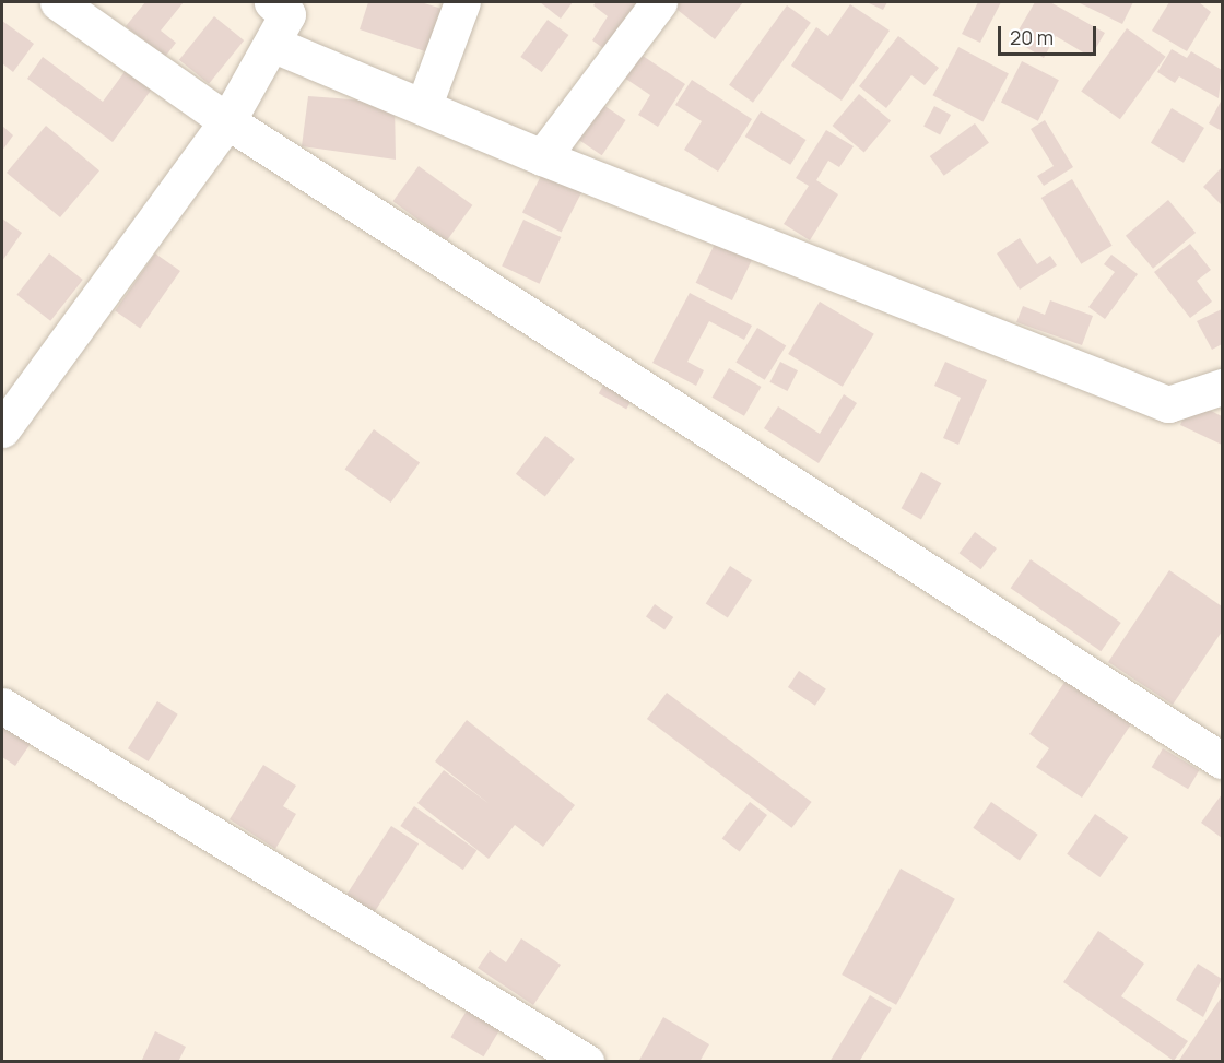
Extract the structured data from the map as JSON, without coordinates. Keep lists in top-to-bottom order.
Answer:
{
  "scale_bar": "20 m"
}
